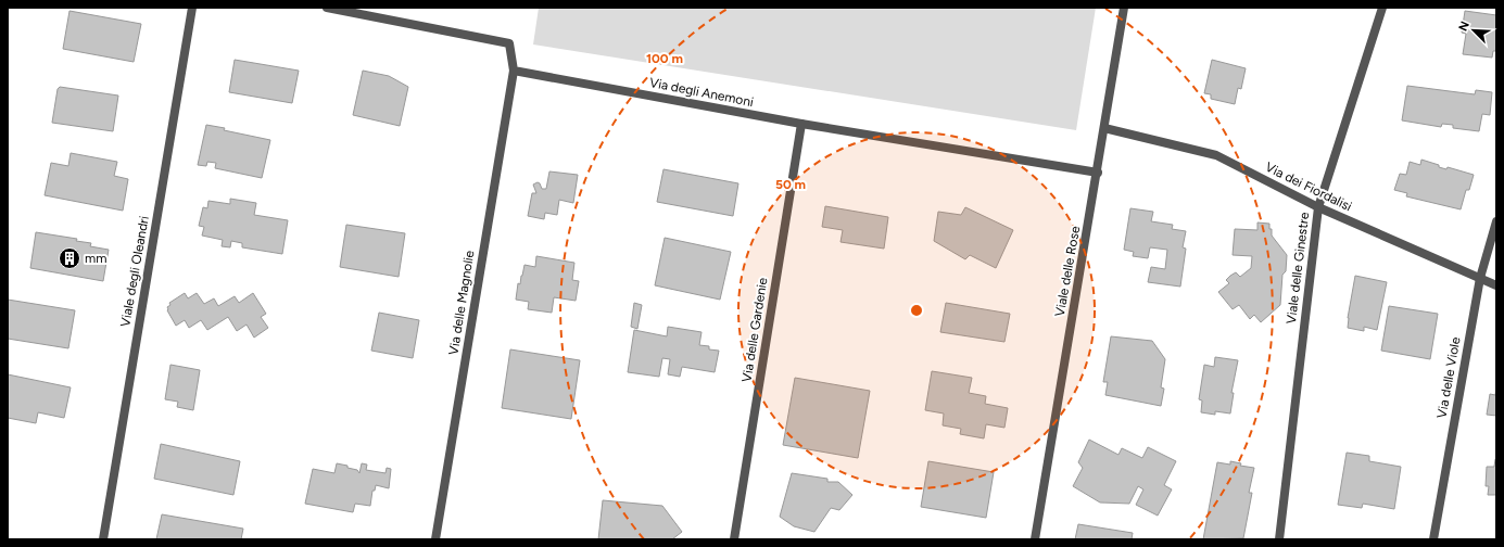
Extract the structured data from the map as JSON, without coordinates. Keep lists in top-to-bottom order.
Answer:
{
  "streets": {
    "street": [
      "Via degli Anemoni",
      "Via dei Fiordalisi",
      "Viale delle Ginestre",
      "Viale degli Oleandri",
      "Viale delle Rose",
      "Via delle Magnolie",
      "Via delle Gardenie",
      "Via delle Viole"
    ]
  },
  "crossings": [
    ["Via degli Anemoni", "Viale delle Rose"],
    ["Via degli Anemoni", "Via delle Magnolie"],
    ["Via degli Anemoni", "Via delle Gardenie"],
    ["Via dei Fiordalisi", "Viale delle Ginestre"],
    ["Via dei Fiordalisi", "Viale delle Rose"],
    ["Via dei Fiordalisi", "Via delle Viole"]
  ],
  "places": {
    "building": ["mm"]
  },
  "north": "top left",
  "rings": ["100 m", "50 m"]
}
